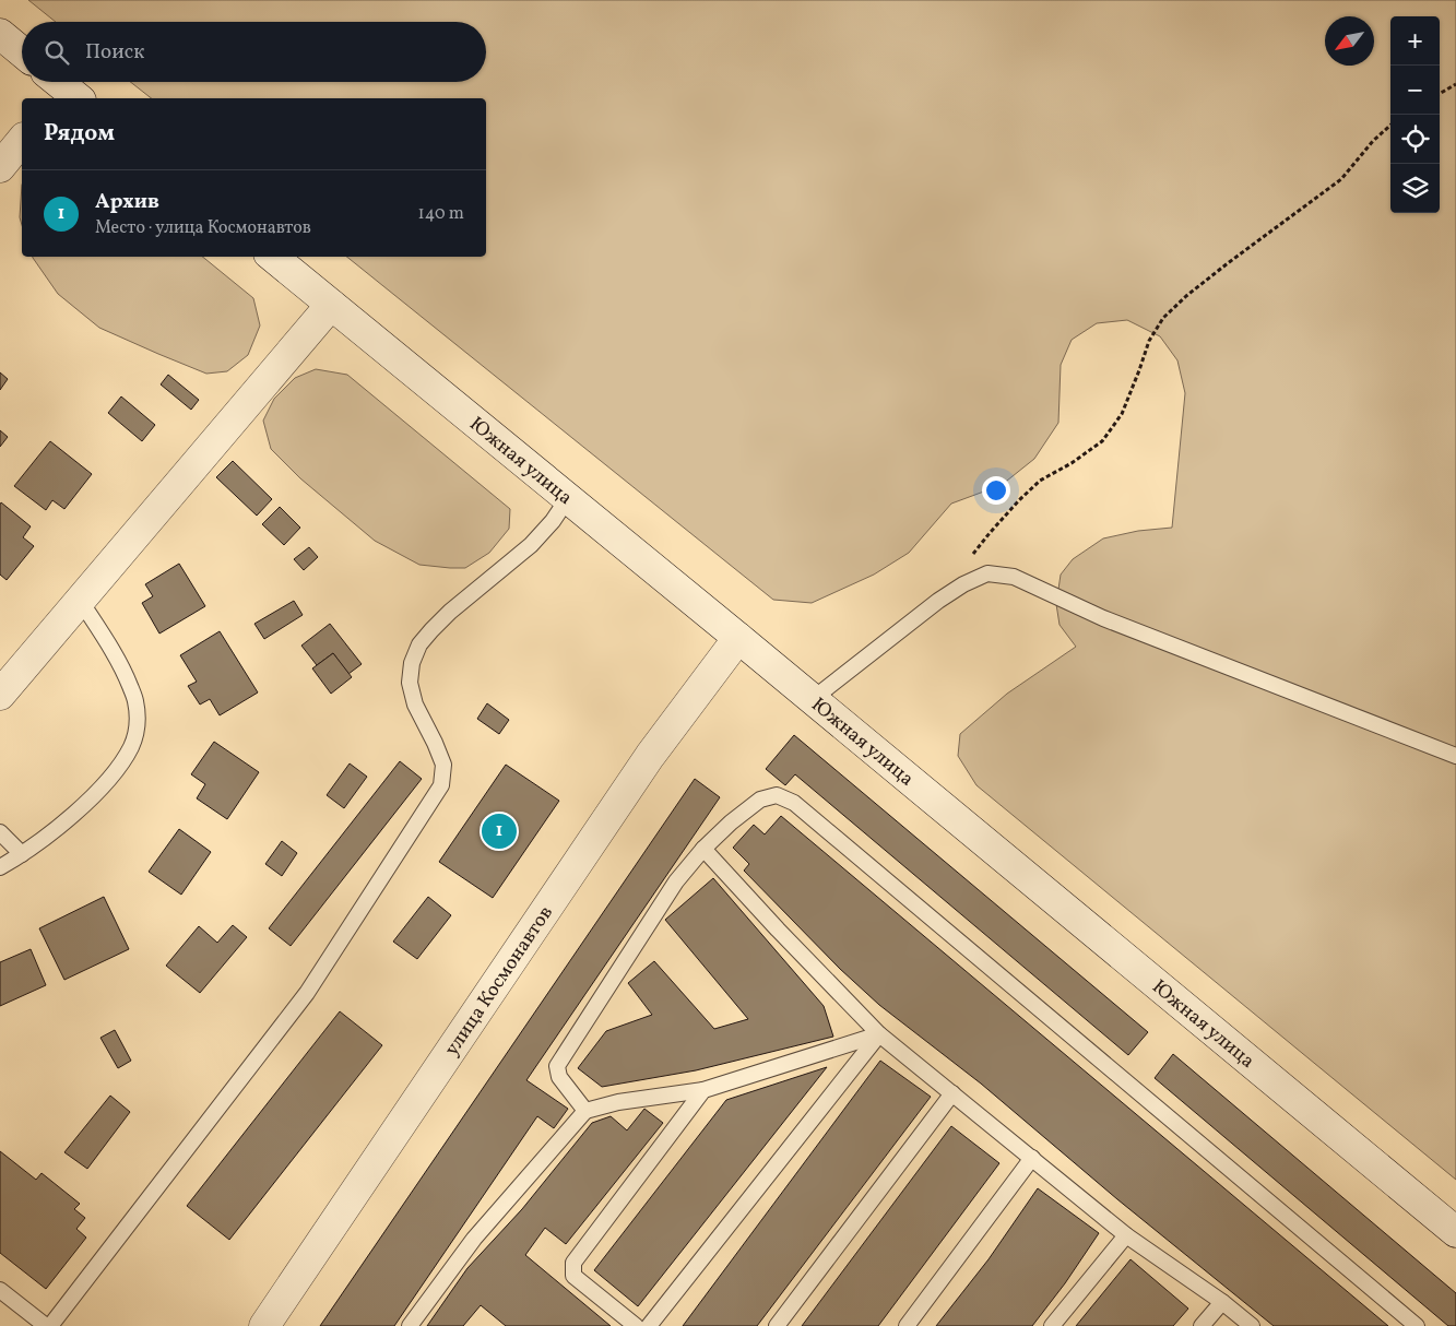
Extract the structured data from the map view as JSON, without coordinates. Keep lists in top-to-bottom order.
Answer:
{
  "streets": {
    "main road": ["Южная улица", "улица Космонавтов"]
  },
  "crossings": [
    ["Южная улица", "улица Космонавтов"]
  ],
  "north": "bottom left",
  "page": {
    "map_buttons": ["+", "−"],
    "search": "Поиск",
    "heading": "Рядом",
    "list": [
      {
        "mark": "1",
        "name": "Архив",
        "note": "Место · улица Космонавтов",
        "value": "140 m"
      }
    ],
    "pins": "1"
  }
}
